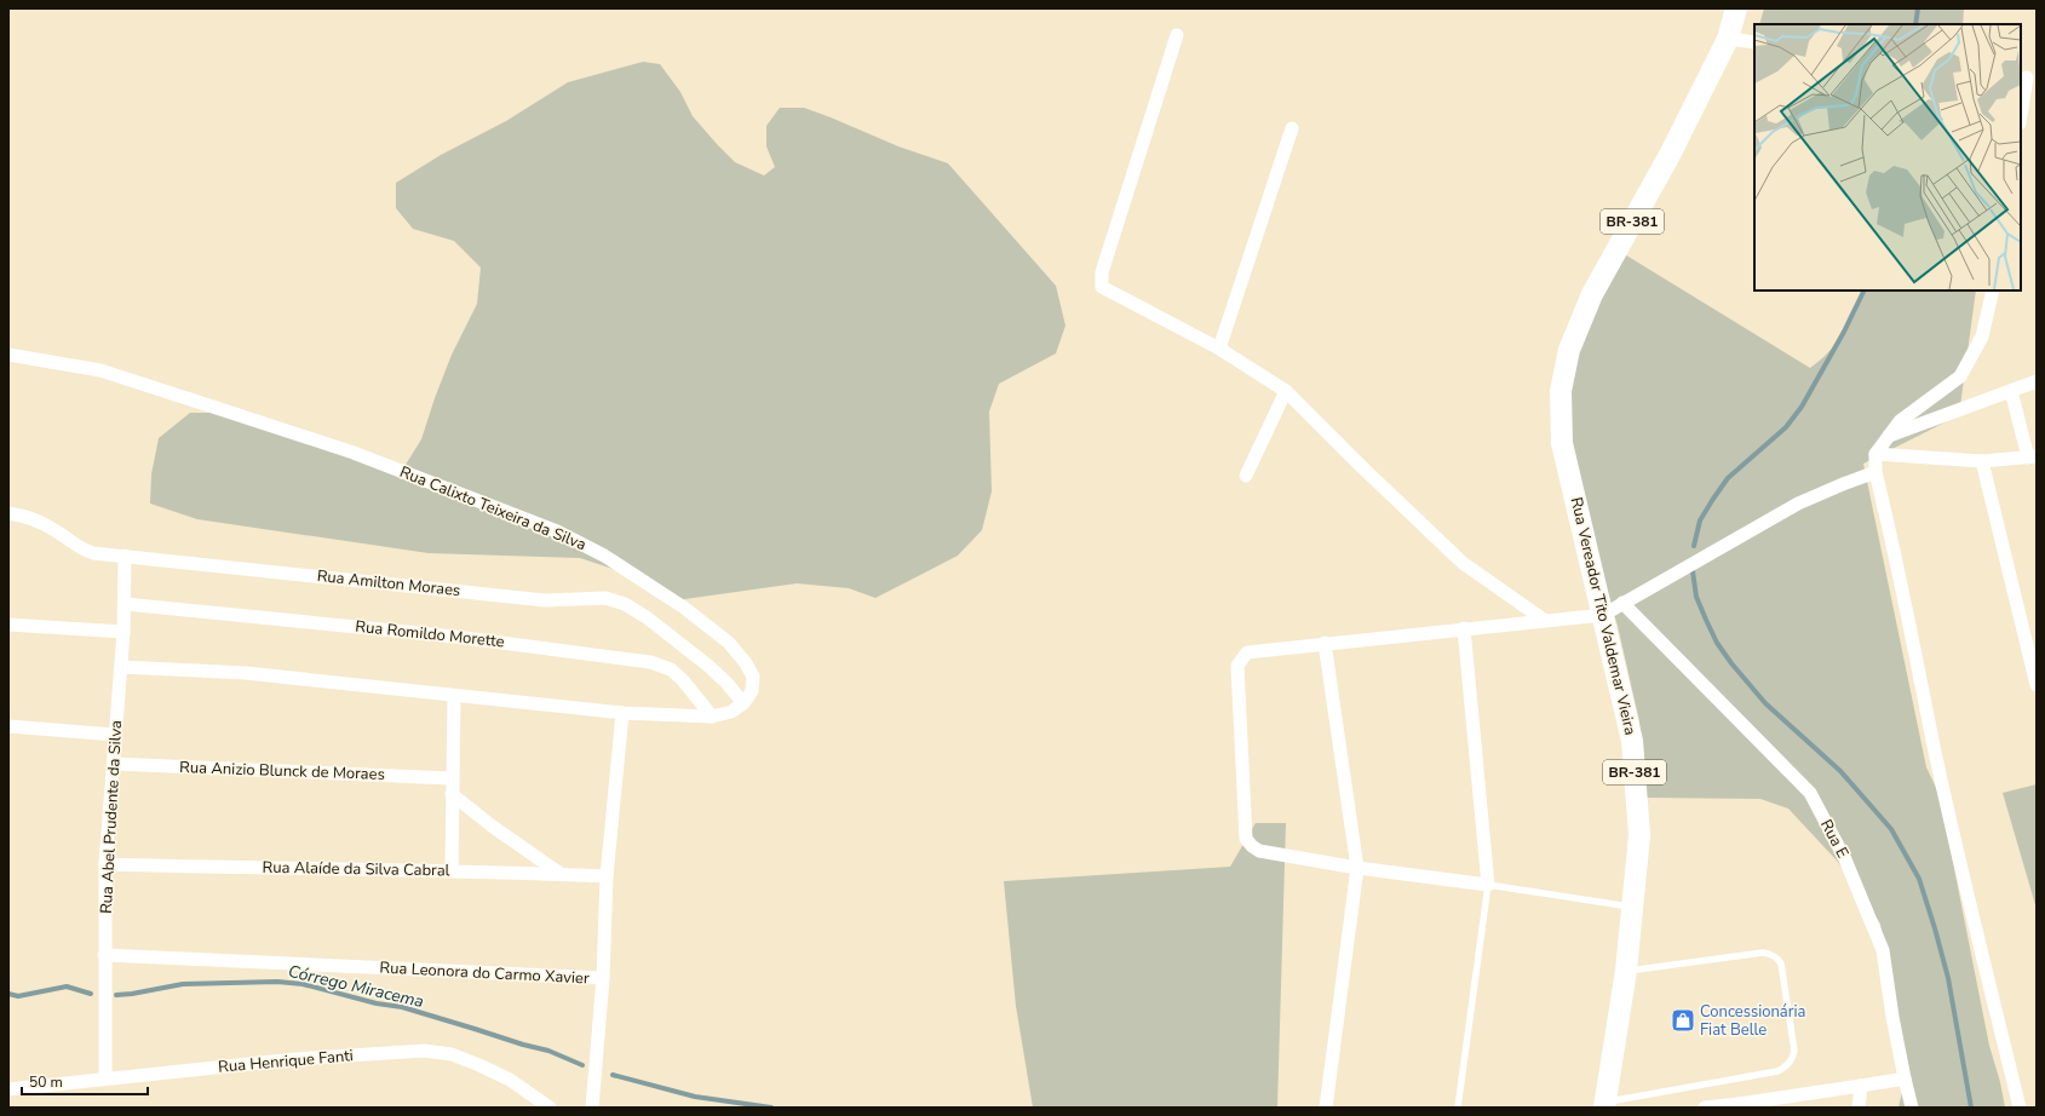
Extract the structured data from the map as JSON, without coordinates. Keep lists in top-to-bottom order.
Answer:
{
  "streets": {
    "main road": ["BR-381", "Rua Vereador Tito Valdemar Vieira"],
    "street": [
      "Rua Calixto Teixeira da Silva",
      "Rua Amilton Moraes",
      "Rua Romildo Morette",
      "Rua Anizio Blunck de Moraes",
      "Rua Abel Prudente da Silva",
      "Rua E",
      "Rua Alaíde da Silva Cabral",
      "Rua Leonora do Carmo Xavier",
      "Rua Henrique Fanti"
    ]
  },
  "crossings": [
    ["BR-381", "Rua Vereador Tito Valdemar Vieira"],
    ["Rua Calixto Teixeira da Silva", "Rua Amilton Moraes"],
    ["Rua Amilton Moraes", "Rua Abel Prudente da Silva"],
    ["Rua Romildo Morette", "Rua Abel Prudente da Silva"],
    ["Rua Anizio Blunck de Moraes", "Rua Abel Prudente da Silva"],
    ["Rua Abel Prudente da Silva", "Rua Alaíde da Silva Cabral"],
    ["Rua Abel Prudente da Silva", "Rua Leonora do Carmo Xavier"],
    ["Rua Abel Prudente da Silva", "Rua Henrique Fanti"]
  ],
  "water": ["Córrego Miracema"],
  "places": {
    "shop": ["Concessionária Fiat Belle"]
  },
  "scale_bar": "50 m"
}
